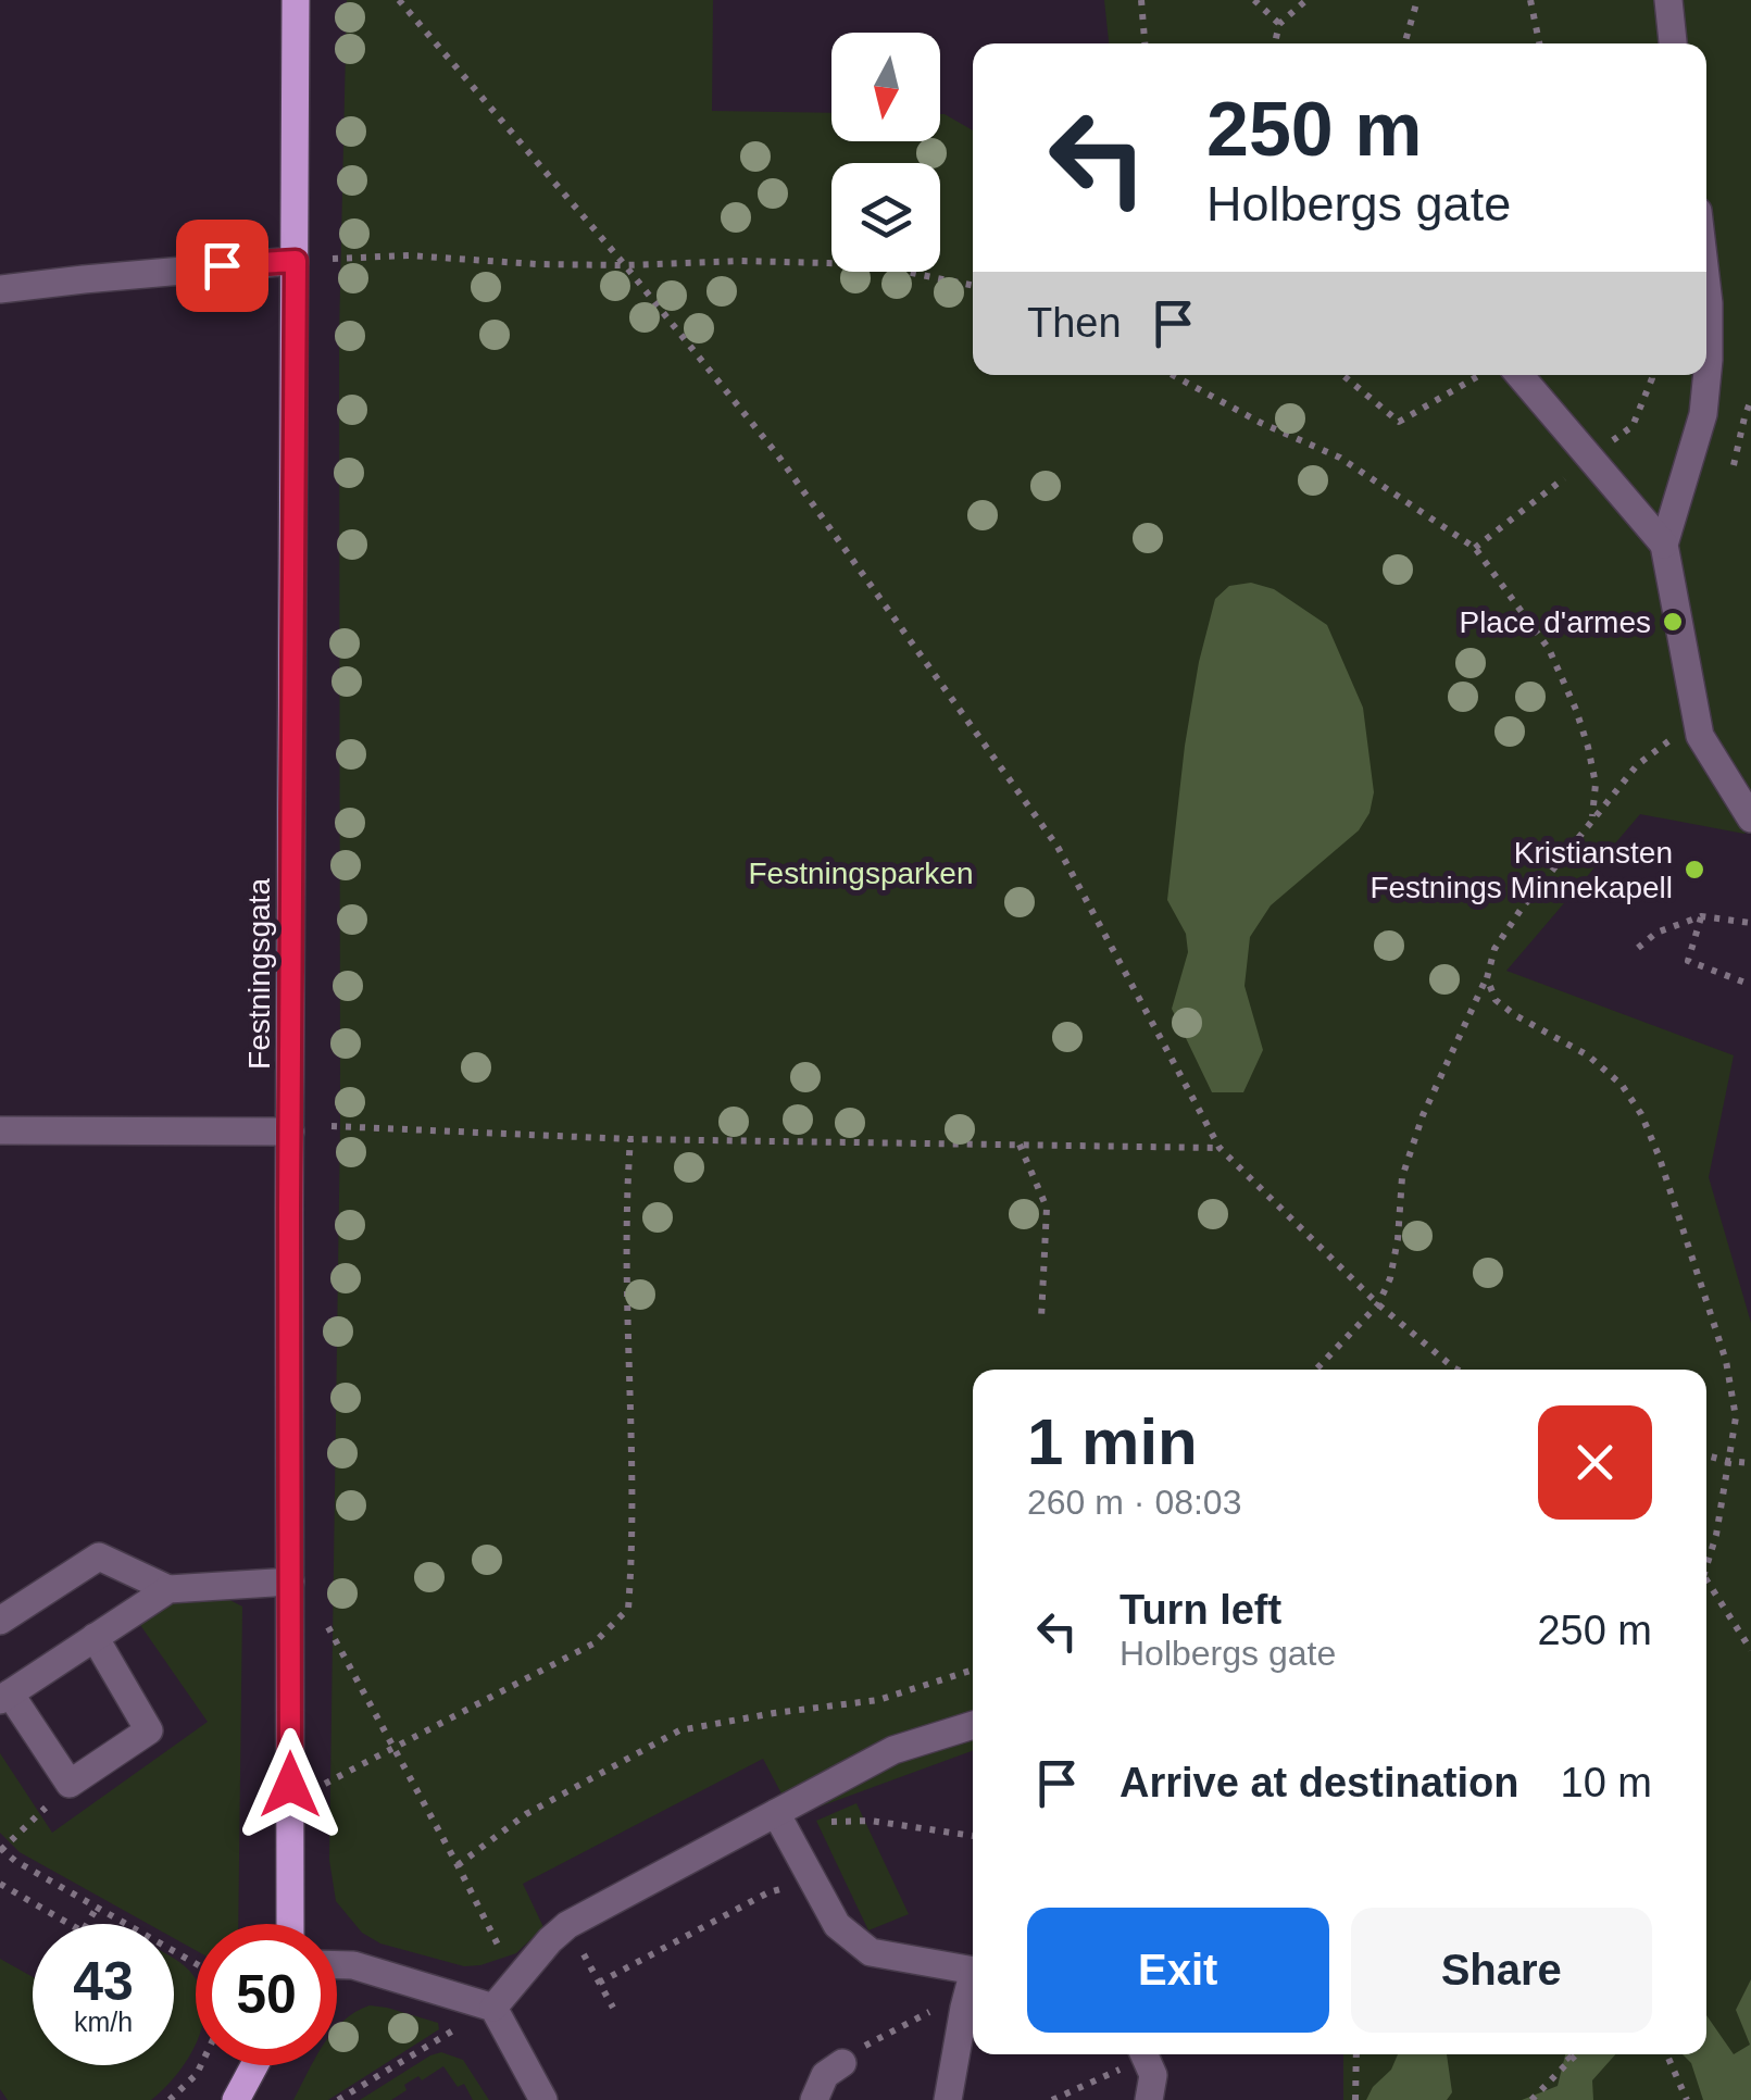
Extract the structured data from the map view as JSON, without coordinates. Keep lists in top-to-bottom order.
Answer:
{
  "streets": {
    "main road": ["Festningsgata"]
  },
  "parks": ["Festningsparken"],
  "places": ["Place d'armes", "Kristiansten Festnings Minnekapell"],
  "north": "bottom",
  "page": {
    "turn": ["250 m", "Holbergs gate"],
    "then": "Then",
    "heading": ["1 min", "260 m · 08:03"],
    "list": [
      {
        "name": "Turn left",
        "note": "Holbergs gate",
        "value": "250 m"
      },
      {
        "name": "Arrive at destination",
        "value": "10 m"
      }
    ],
    "buttons": ["Exit", "Share"],
    "speed": "43 km/h",
    "limit": "50"
  }
}
